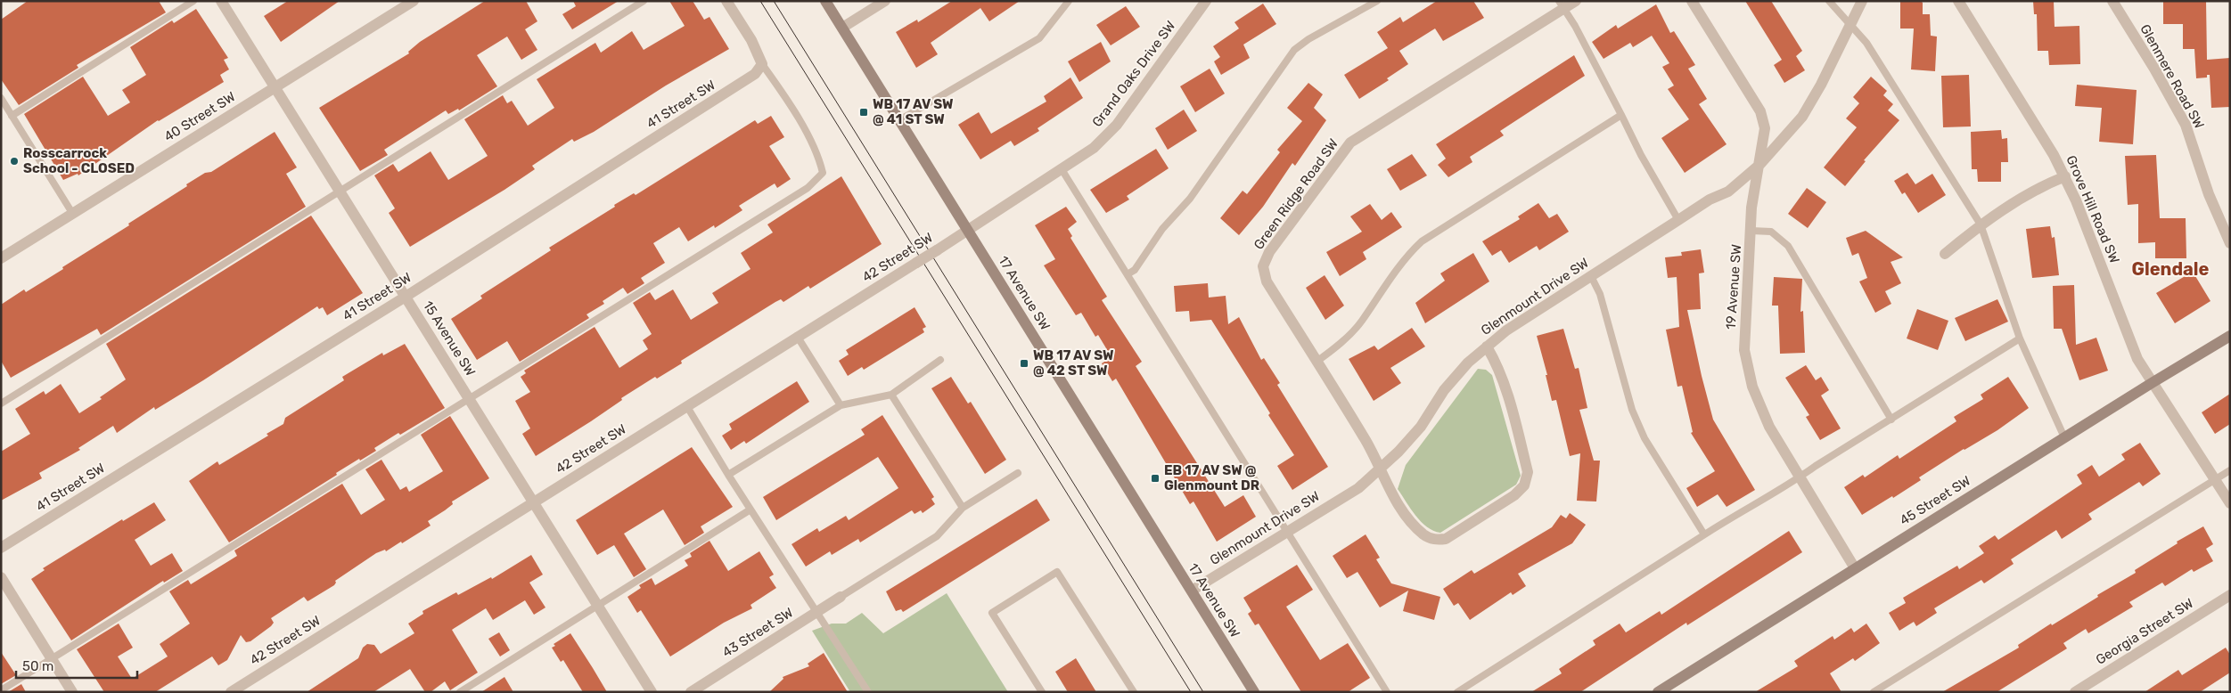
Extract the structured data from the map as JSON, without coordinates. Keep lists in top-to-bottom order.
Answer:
{
  "streets": {
    "main road": ["17 Avenue SW", "45 Street SW"],
    "street": [
      "Grand Oaks Drive SW",
      "Glenmere Road SW",
      "41 Street SW",
      "40 Street SW",
      "Green Ridge Road SW",
      "Grove Hill Road SW",
      "42 Street SW",
      "19 Avenue SW",
      "Glenmount Drive SW",
      "15 Avenue SW",
      "Georgia Street SW",
      "43 Street SW"
    ]
  },
  "crossings": [
    ["Grand Oaks Drive SW", "42 Street SW"],
    ["Grand Oaks Drive SW", "17 Avenue SW"],
    ["41 Street SW", "15 Avenue SW"],
    ["40 Street SW", "15 Avenue SW"],
    ["Green Ridge Road SW", "Glenmount Drive SW"],
    ["Grove Hill Road SW", "45 Street SW"],
    ["42 Street SW", "17 Avenue SW"],
    ["42 Street SW", "15 Avenue SW"],
    ["19 Avenue SW", "Glenmount Drive SW"],
    ["19 Avenue SW", "45 Street SW"],
    ["17 Avenue SW", "Glenmount Drive SW"]
  ],
  "districts": ["Glendale"],
  "places": {
    "transit": ["WB 17 AV SW @ 41 ST SW", "WB 17 AV SW @ 42 ST SW", "EB 17 AV SW @ Glenmount DR"],
    "other": ["Rosscarrock School - CLOSED"]
  },
  "scale_bar": "50 m"
}
